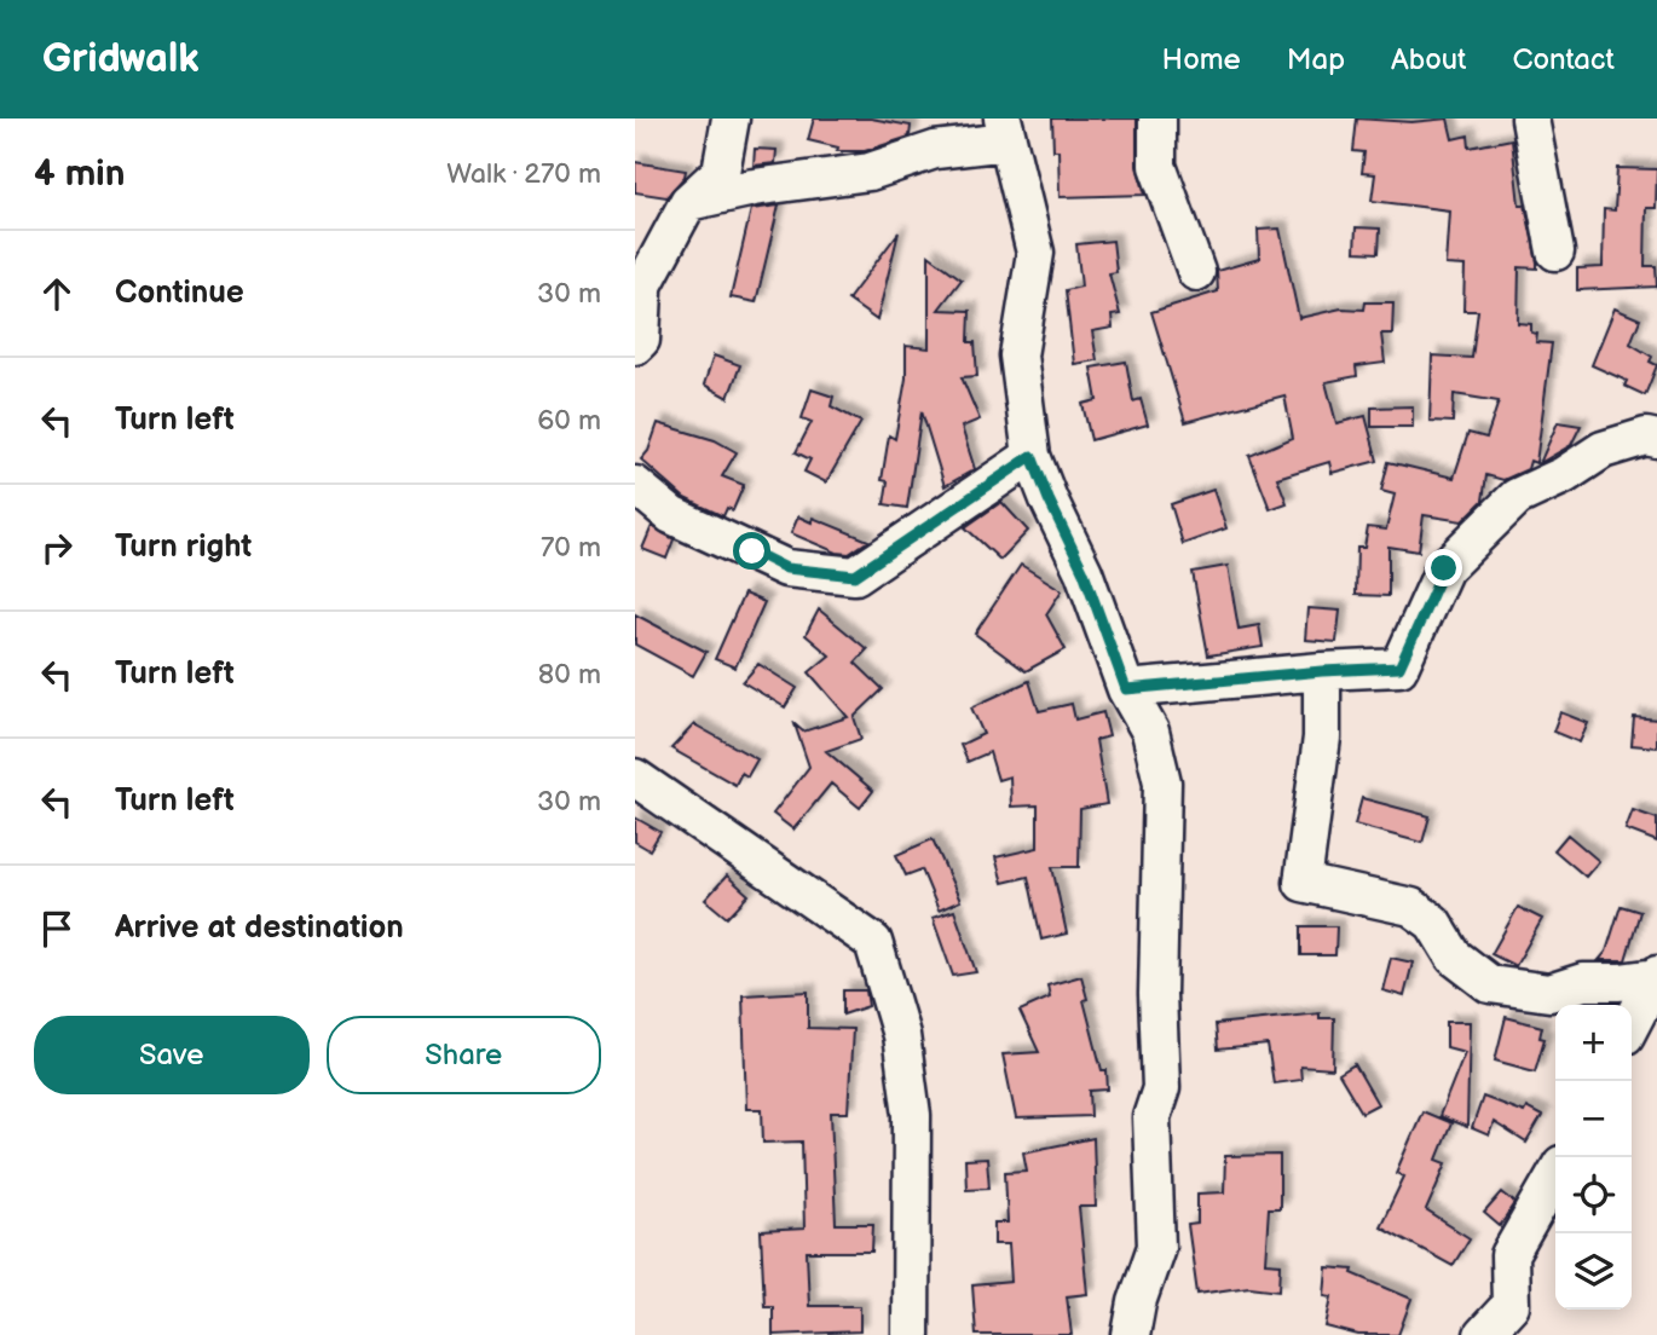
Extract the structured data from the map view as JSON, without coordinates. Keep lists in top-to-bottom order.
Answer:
{
  "page": {
    "header": "Gridwalk",
    "nav": [
      "Home",
      "Map",
      "About",
      "Contact"
    ],
    "heading": ["4 min", "Walk · 270 m"],
    "list": [
      ["Continue", "30 m"],
      ["Turn left", "60 m"],
      ["Turn right", "70 m"],
      ["Turn left", "80 m"],
      ["Turn left", "30 m"],
      "Arrive at destination"
    ],
    "buttons": ["Save", "Share"],
    "map_buttons": ["+", "−"]
  }
}
